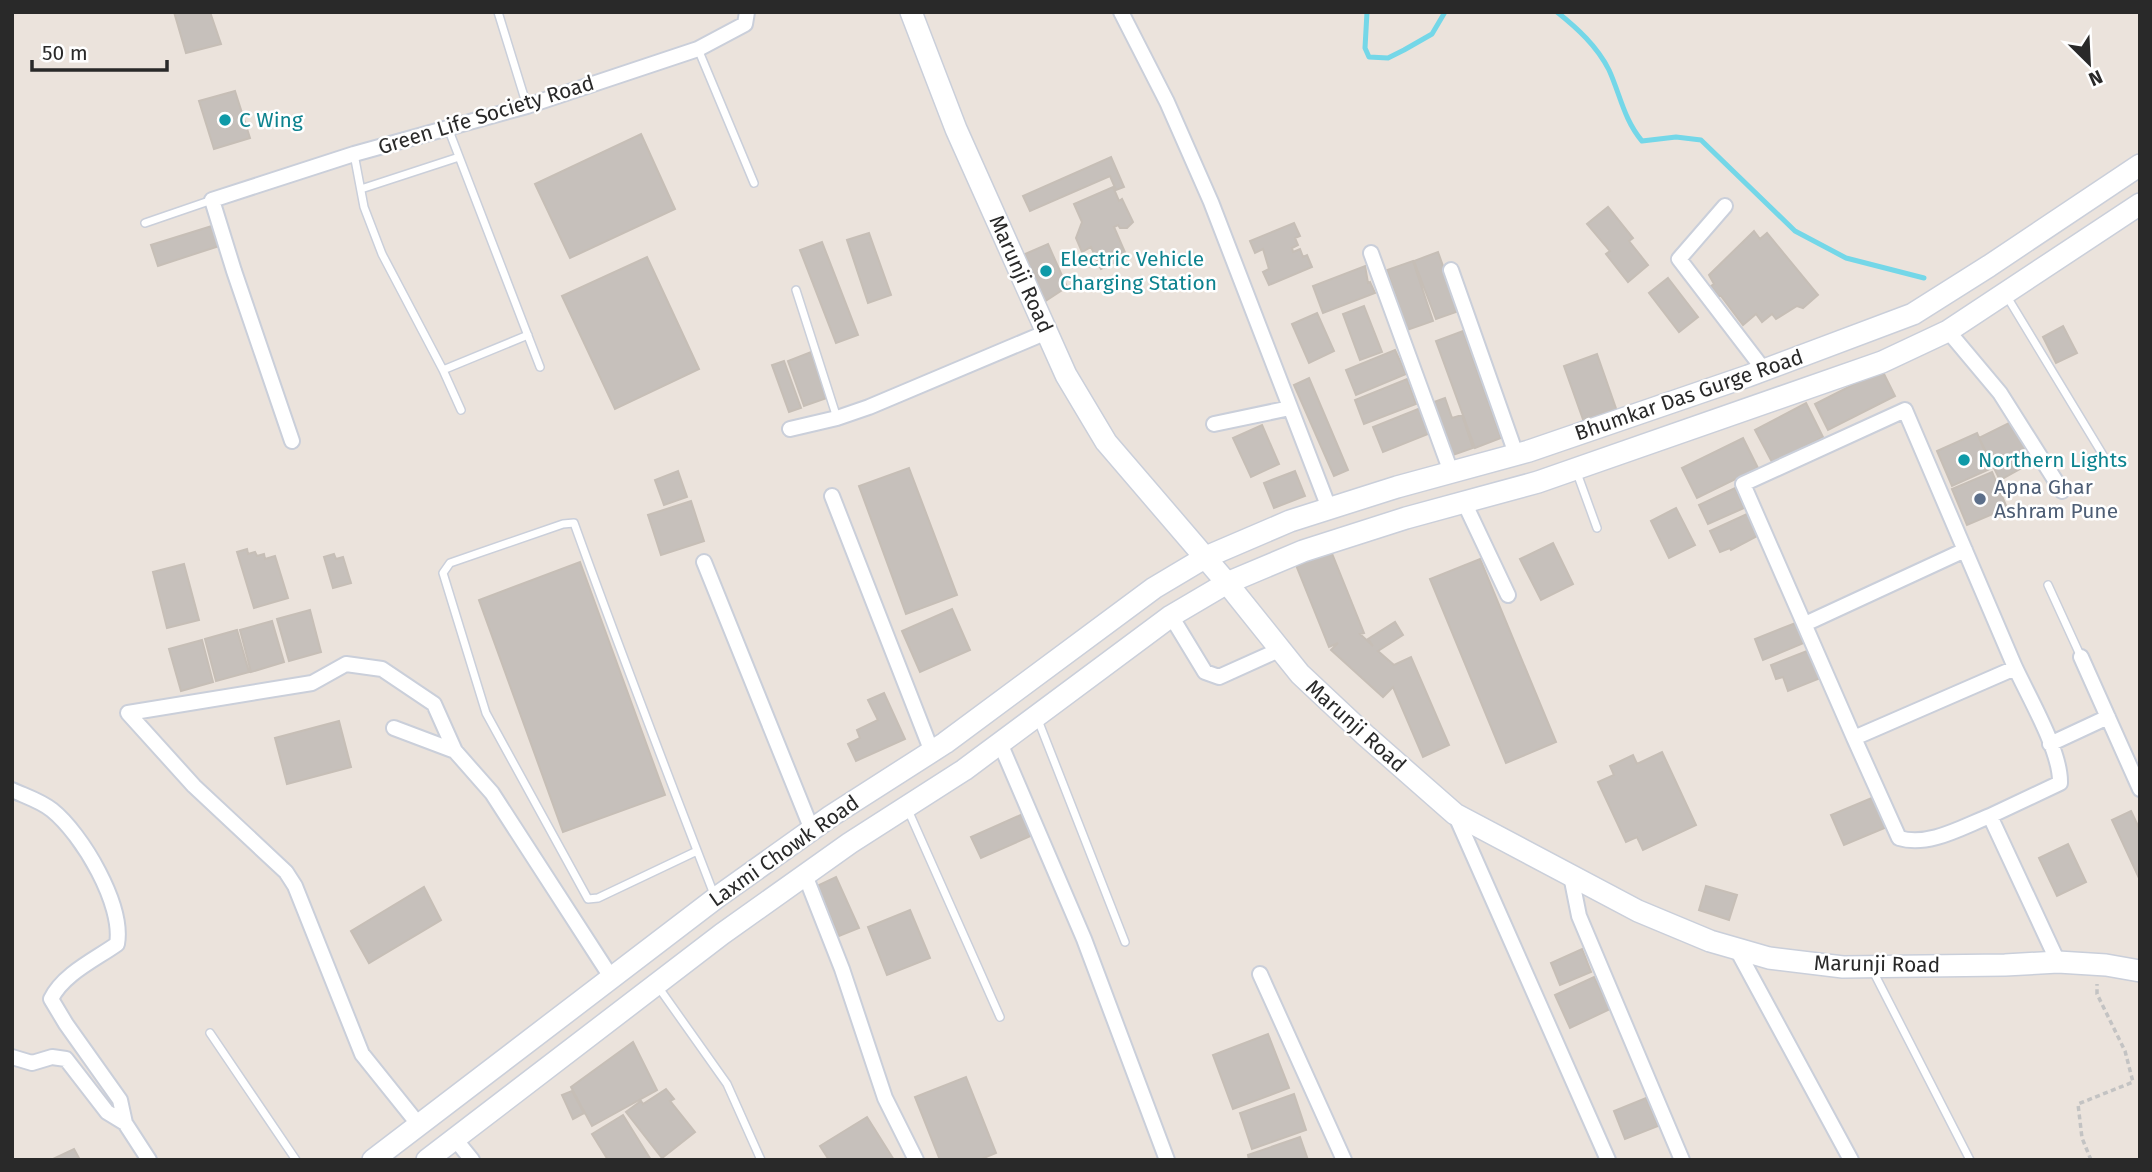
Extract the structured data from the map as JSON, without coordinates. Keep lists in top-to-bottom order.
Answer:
{
  "streets": {
    "main road": ["Marunji Road", "Bhumkar Das Gurge Road", "Laxmi Chowk Road"],
    "street": ["Green Life Society Road"]
  },
  "crossings": [
    ["Marunji Road", "Bhumkar Das Gurge Road"],
    ["Marunji Road", "Laxmi Chowk Road"],
    ["Bhumkar Das Gurge Road", "Laxmi Chowk Road"]
  ],
  "places": [
    "C Wing",
    "Electric Vehicle Charging Station",
    "Northern Lights",
    "Apna Ghar Ashram Pune"
  ],
  "scale_bar": "50 m",
  "north": "bottom right"
}
